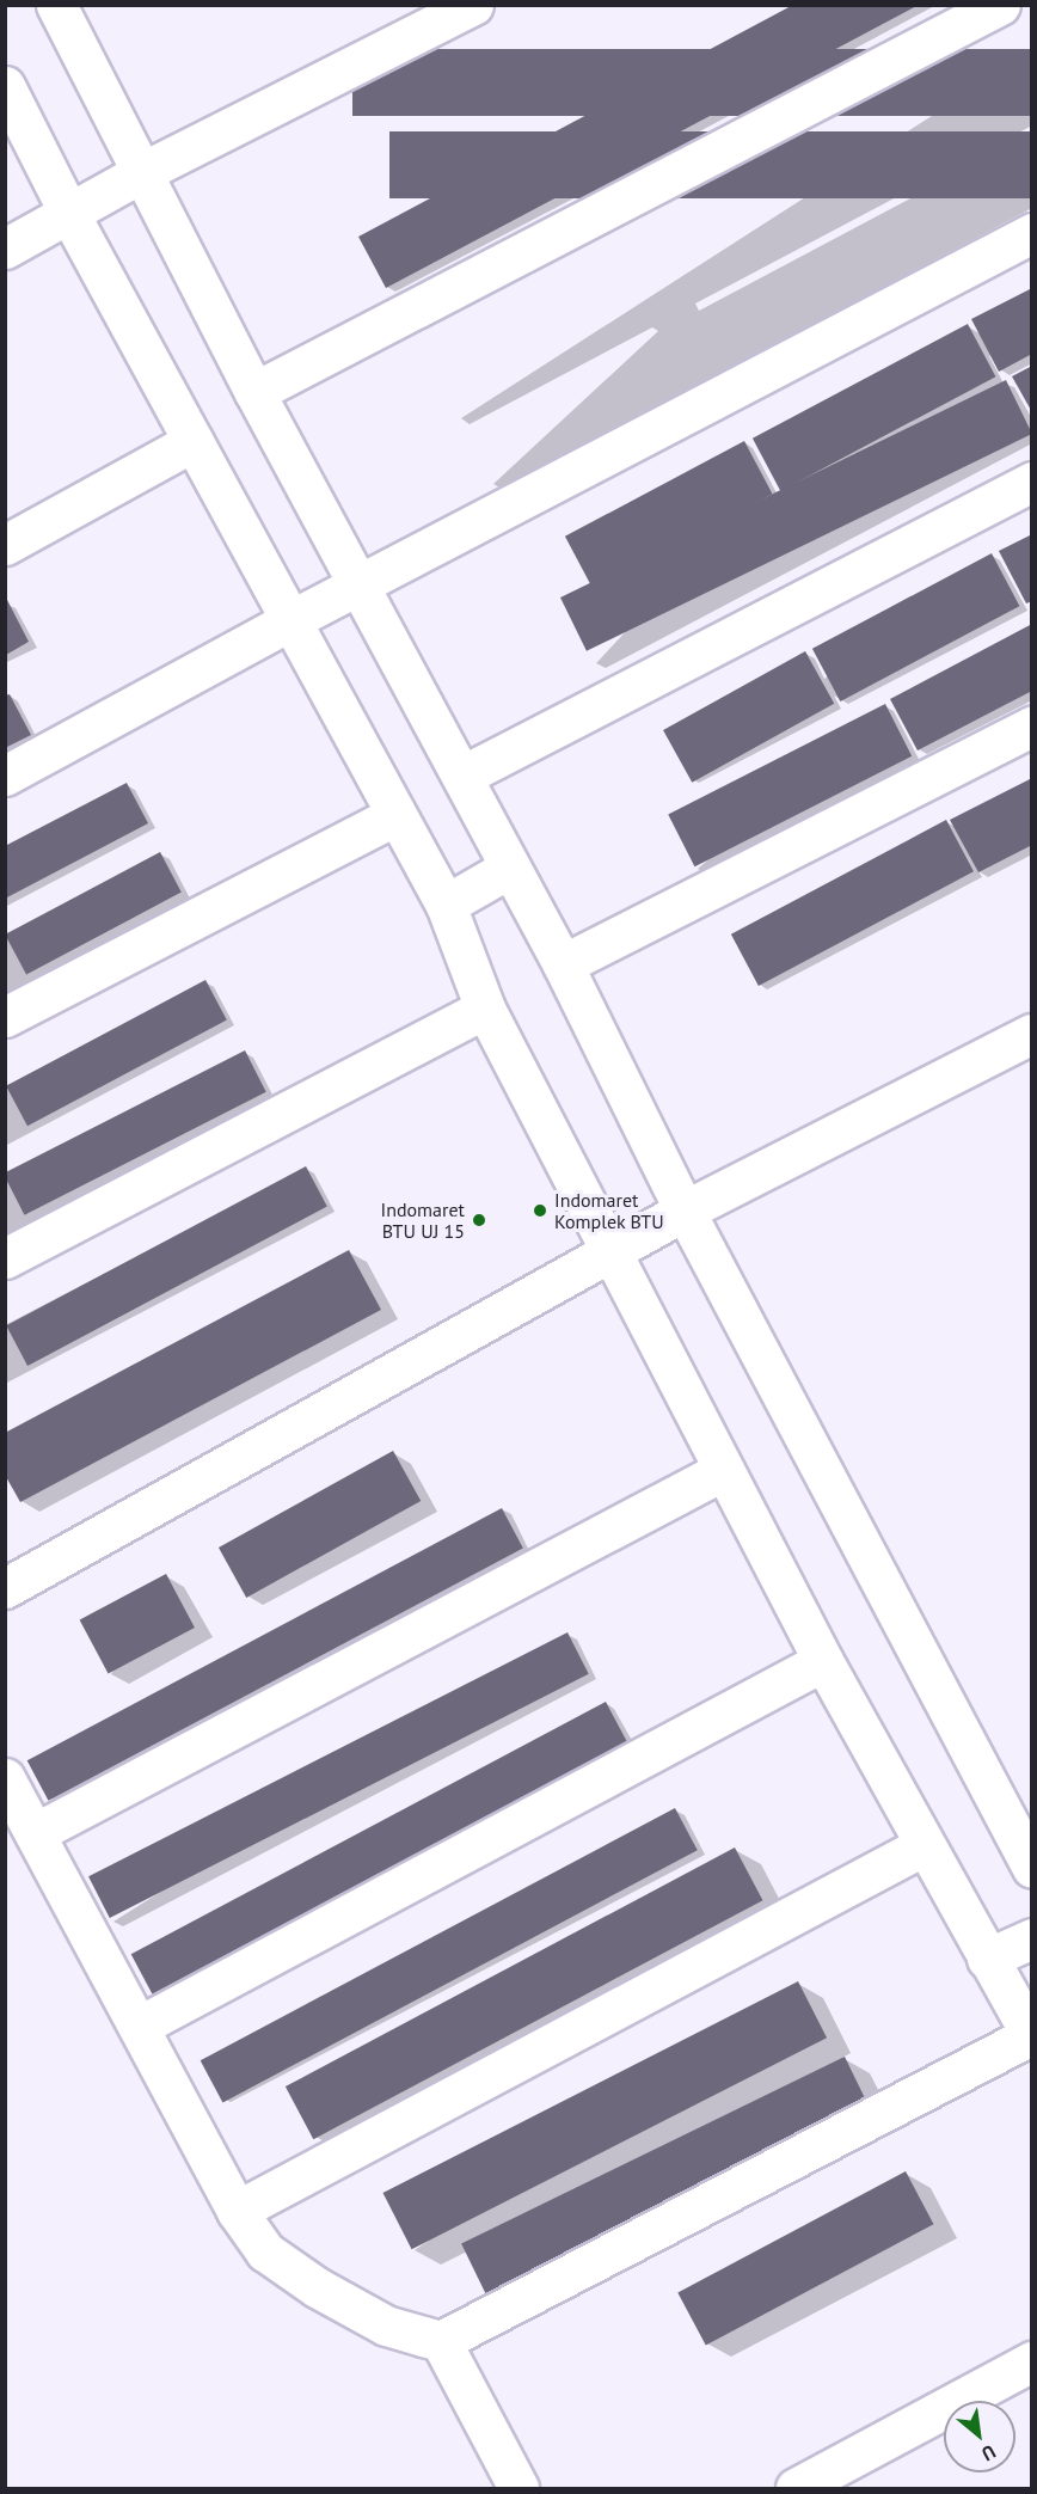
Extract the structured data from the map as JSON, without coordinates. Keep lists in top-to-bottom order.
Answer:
{
  "places": ["Indomaret Komplek BTU", "Indomaret BTU UJ 15"],
  "north": "bottom right"
}
